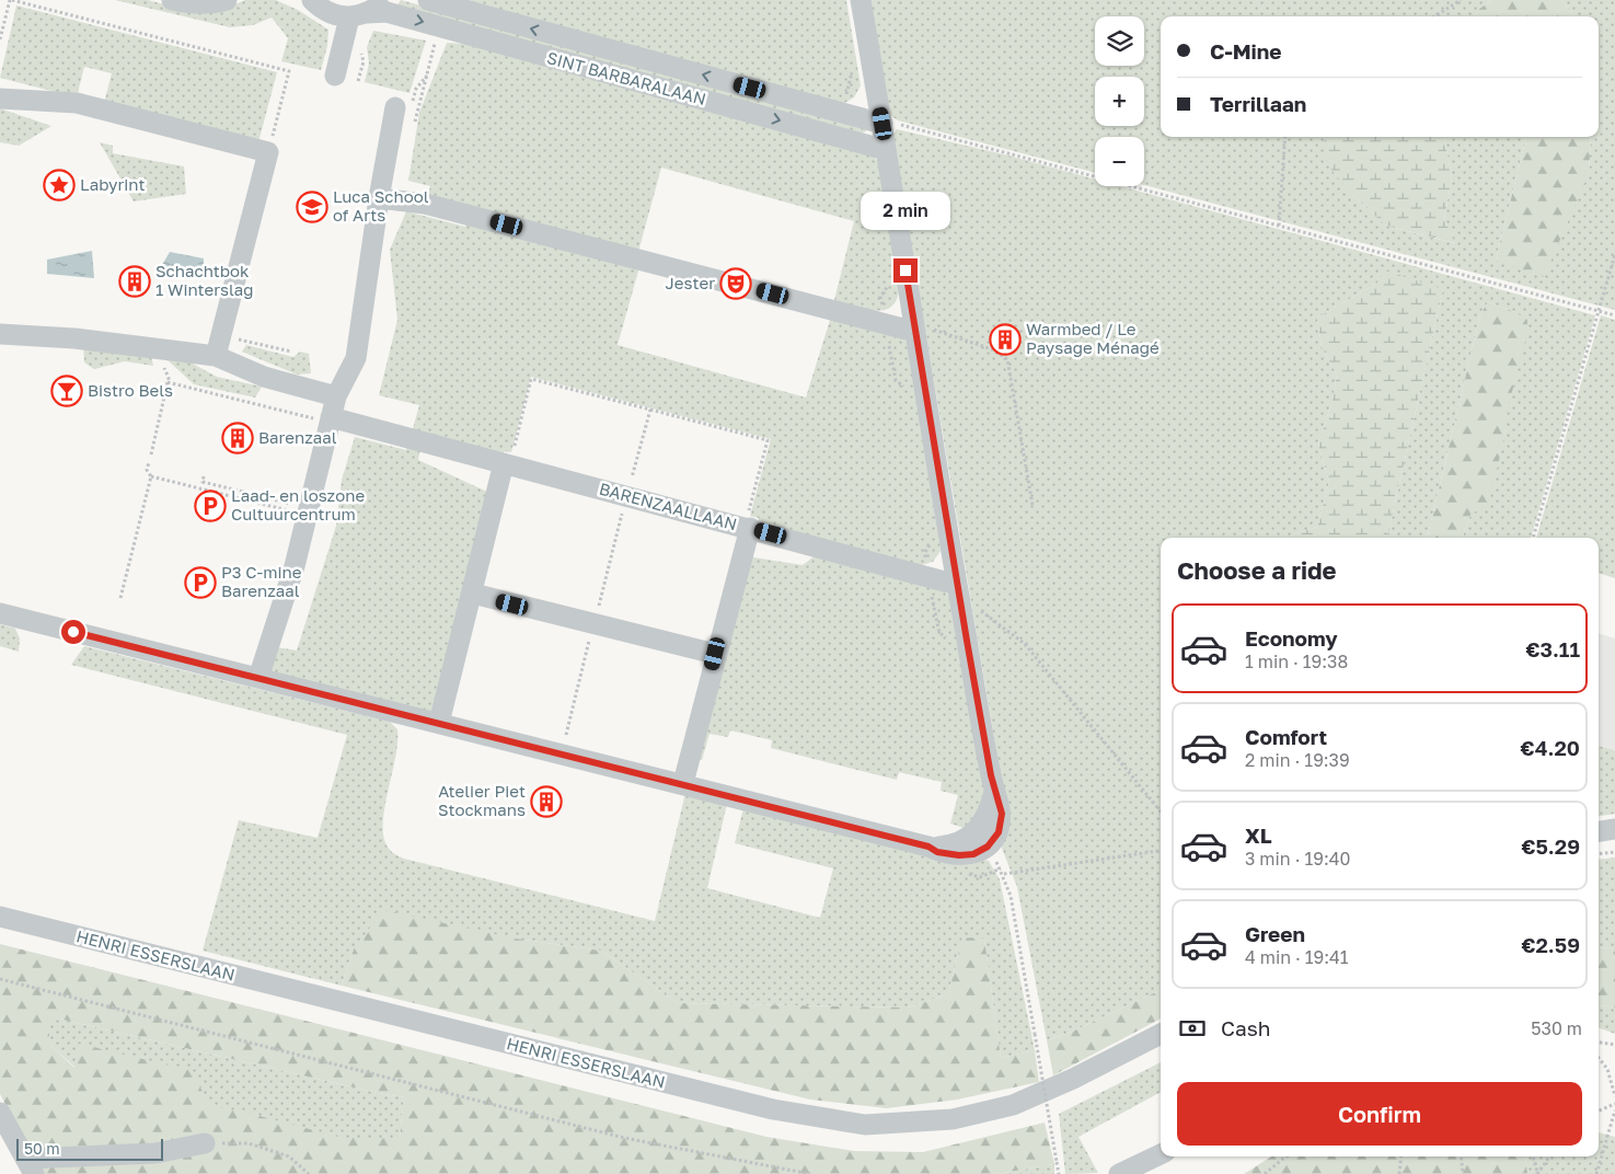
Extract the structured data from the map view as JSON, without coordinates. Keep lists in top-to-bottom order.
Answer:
{
  "streets": {
    "street": ["SINT BARBARALAAN", "BARENZAALLAAN", "HENRI ESSERSLAAN"]
  },
  "places": {
    "place": ["Labyrint"],
    "school or university": ["Luca School of Arts"],
    "building": [
      "Schachtbok 1 Winterslag",
      "Warmbed / Le Paysage Ménagé",
      "Barenzaal",
      "Atelier Piet Stockmans"
    ],
    "theatre": ["Jester"],
    "bar": ["Bistro Bels"],
    "parking": ["Laad- en loszone Cultuurcentrum", "P3 C-mine Barenzaal"]
  },
  "scale_bar": "50 m",
  "page": {
    "map_buttons": ["+", "−"],
    "banner": ["C-Mine", "Terrillaan"],
    "bubble": "2 min",
    "heading": "Choose a ride",
    "list": [
      {
        "name": "Economy",
        "note": "1 min · 19:38",
        "value": "€3.11"
      },
      {
        "name": "Comfort",
        "note": "2 min · 19:39",
        "value": "€4.20"
      },
      {
        "name": "XL",
        "note": "3 min · 19:40",
        "value": "€5.29"
      },
      {
        "name": "Green",
        "note": "4 min · 19:41",
        "value": "€2.59"
      }
    ],
    "pay": ["Cash", "530 m"],
    "buttons": "Confirm",
    "scale": "50 m"
  }
}
